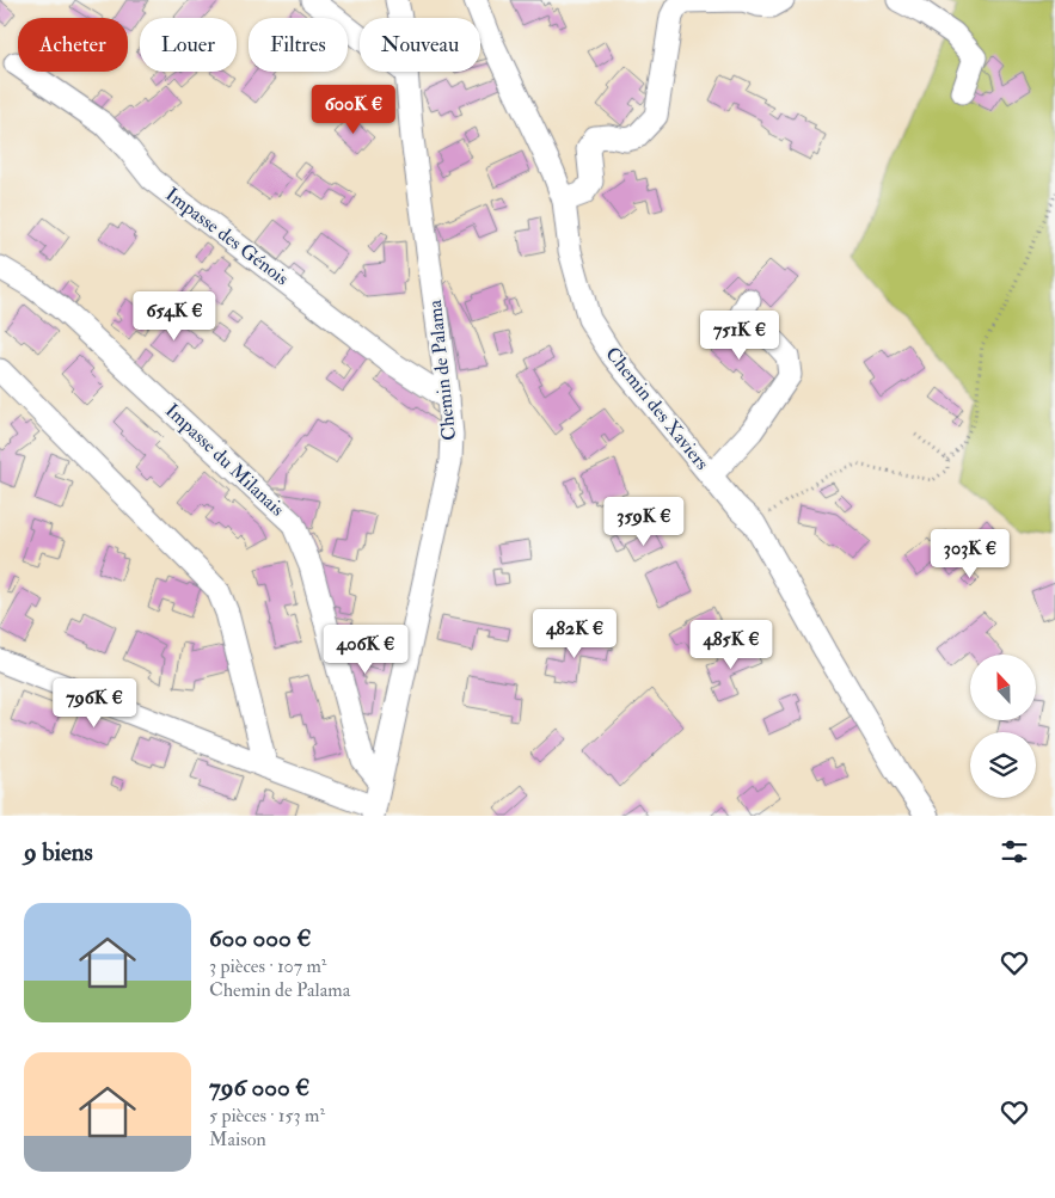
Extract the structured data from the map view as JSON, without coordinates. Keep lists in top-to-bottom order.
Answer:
{
  "streets": {
    "street": [
      "Impasse des Génois",
      "Chemin de Palama",
      "Chemin des Xaviers",
      "Impasse du Milanais"
    ]
  },
  "crossings": [
    ["Impasse des Génois", "Chemin de Palama"],
    ["Chemin de Palama", "Impasse du Milanais"]
  ],
  "north": "top",
  "page": {
    "chip": [
      "Acheter",
      "Louer",
      "Filtres",
      "Nouveau"
    ],
    "price": [
      "600K €",
      "654K €",
      "751K €",
      "359K €",
      "303K €",
      "482K €",
      "485K €",
      "406K €",
      "796K €"
    ],
    "heading": "9 biens",
    "list": [
      {
        "name": "600 000 €",
        "note": "3 pièces · 107 m² · Chemin de Palama"
      },
      {
        "name": "796 000 €",
        "note": "5 pièces · 153 m² · Maison"
      }
    ]
  }
}
